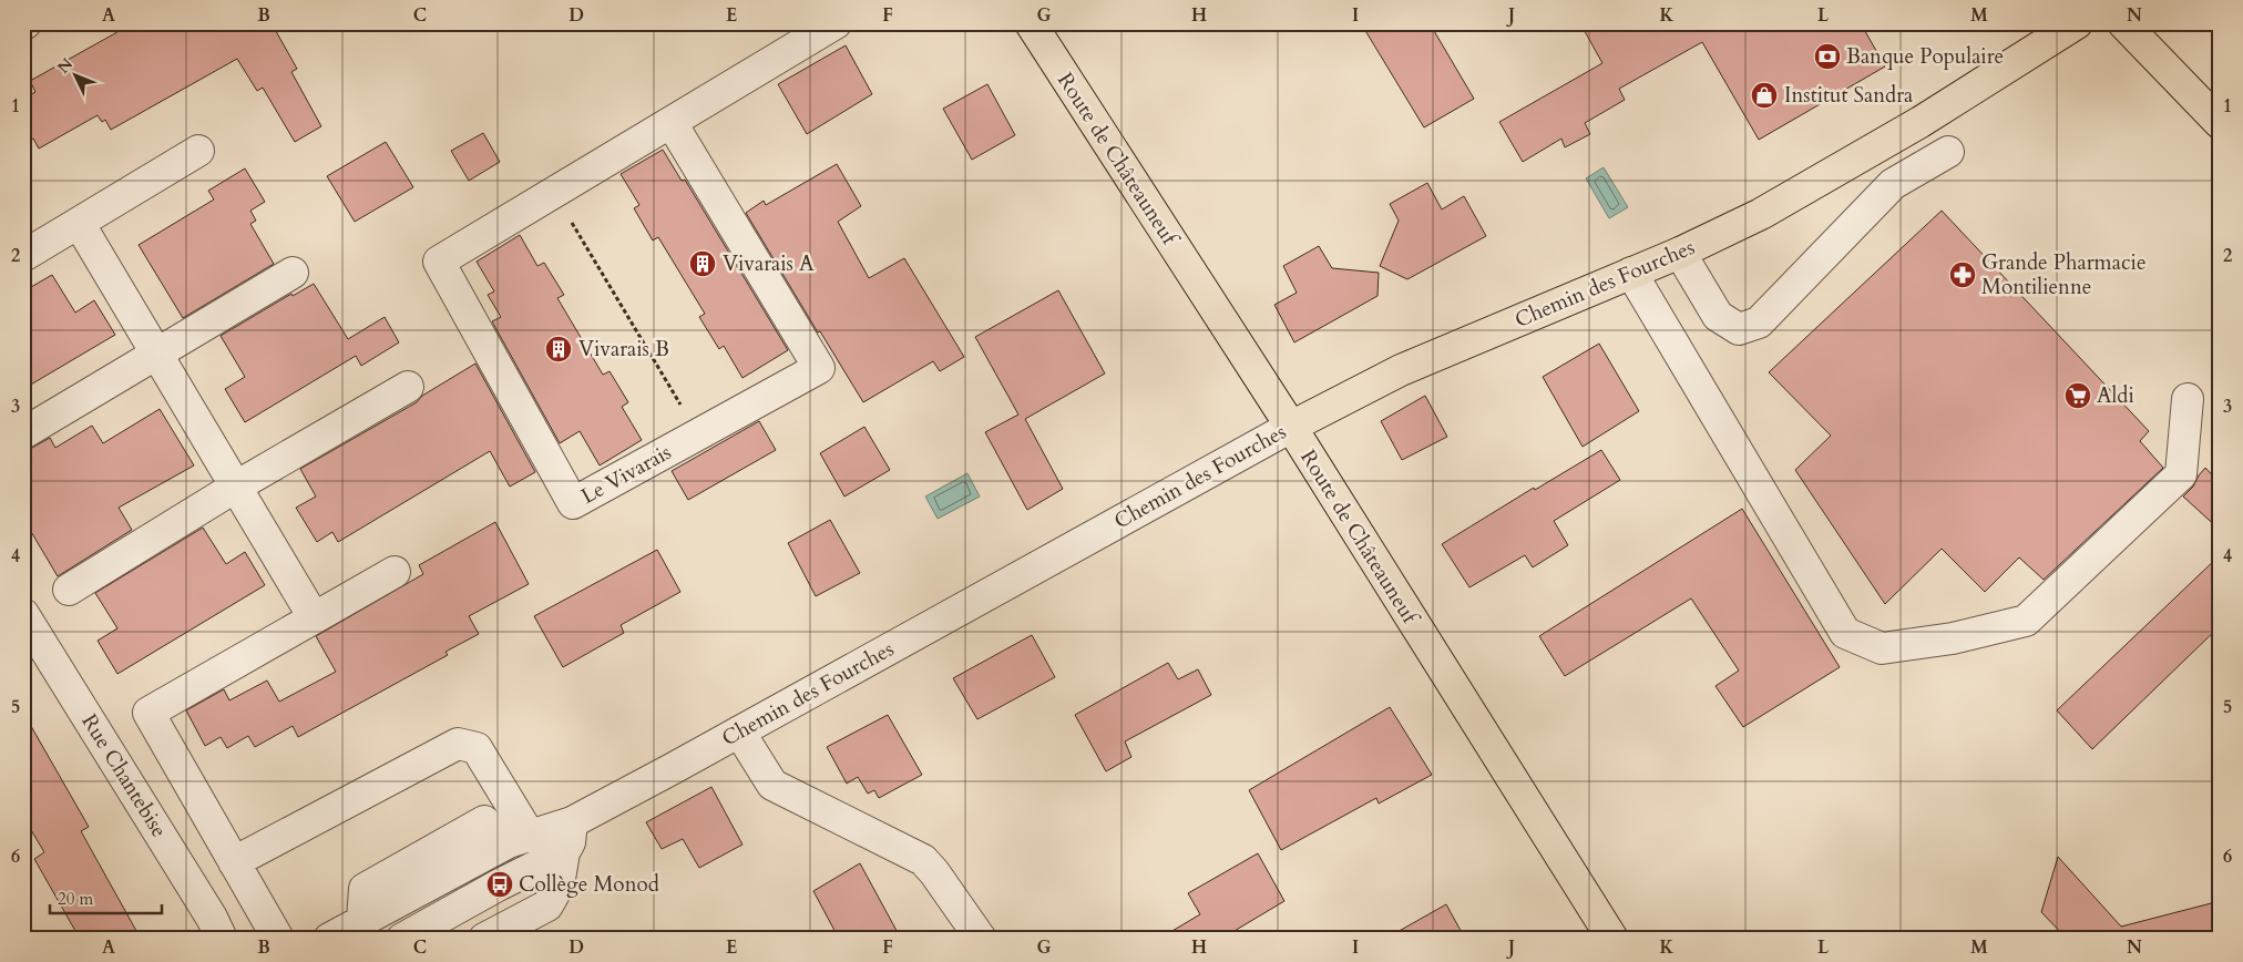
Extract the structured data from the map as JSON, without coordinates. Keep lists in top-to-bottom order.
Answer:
{
  "streets": {
    "main road": ["Route de Châteauneuf", "Chemin des Fourches"],
    "street": ["Le Vivarais", "Rue Chantebise"]
  },
  "crossings": [
    ["Route de Châteauneuf", "Chemin des Fourches"]
  ],
  "places": {
    "bank": ["Banque Populaire"],
    "shop": ["Institut Sandra"],
    "building": ["Vivarais A", "Vivarais B"],
    "pharmacy": ["Grande Pharmacie Montilienne"],
    "supermarket": ["Aldi"],
    "bus stop": ["Collège Monod"]
  },
  "scale_bar": "20 m",
  "north": "top left",
  "grid": {
    "columns": [
      "A",
      "B",
      "C",
      "D",
      "E",
      "F",
      "G",
      "H",
      "I",
      "J",
      "K",
      "L",
      "M",
      "N"
    ],
    "rows": [
      "1",
      "2",
      "3",
      "4",
      "5",
      "6"
    ]
  }
}
